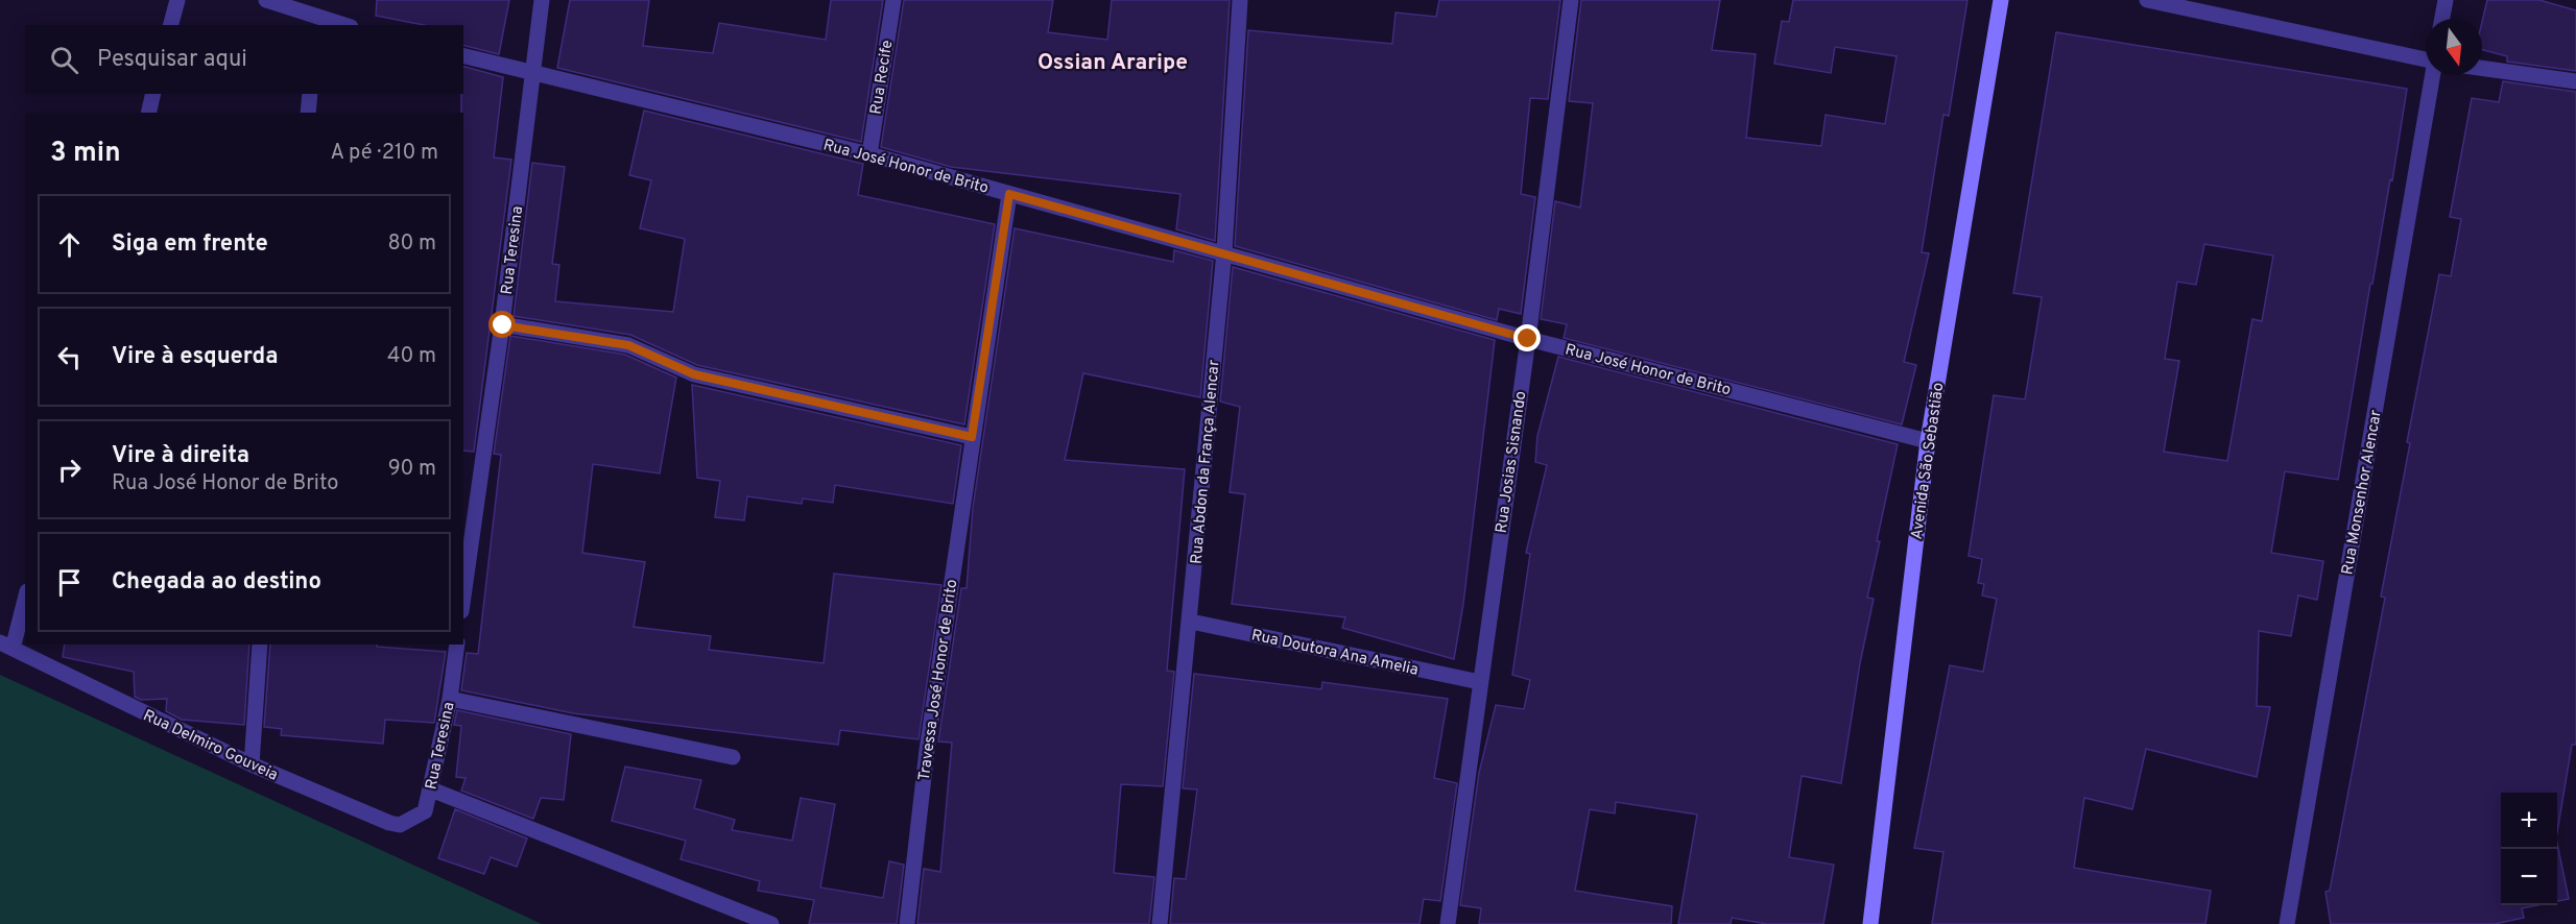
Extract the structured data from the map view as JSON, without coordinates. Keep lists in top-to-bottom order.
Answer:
{
  "streets": {
    "street": [
      "Rua Recife",
      "Rua José Honor de Brito",
      "Rua Teresina",
      "Avenida São Sebastião",
      "Rua Abdon da França Alencar",
      "Rua Josias Sisnando",
      "Rua Monsenhor Alencar",
      "Rua Doutora Ana Amelia",
      "Travessa José Honor de Brito",
      "Rua Delmiro Gouveia"
    ]
  },
  "crossings": [
    ["Rua Recife", "Rua José Honor de Brito"],
    ["Rua José Honor de Brito", "Rua Teresina"],
    ["Rua José Honor de Brito", "Avenida São Sebastião"],
    ["Rua José Honor de Brito", "Rua Abdon da França Alencar"],
    ["Rua José Honor de Brito", "Rua Josias Sisnando"],
    ["Rua José Honor de Brito", "Travessa José Honor de Brito"],
    ["Rua Teresina", "Rua Delmiro Gouveia"],
    ["Rua Abdon da França Alencar", "Rua Doutora Ana Amelia"],
    ["Rua Josias Sisnando", "Rua Doutora Ana Amelia"]
  ],
  "districts": ["Ossian Araripe"],
  "north": "bottom",
  "page": {
    "search": "Pesquisar aqui",
    "heading": ["3 min", "A pé · 210 m"],
    "list": [
      ["Siga em frente", "80 m"],
      ["Vire à esquerda", "40 m"],
      ["Vire à direita", "Rua José Honor de Brito", "90 m"],
      "Chegada ao destino"
    ],
    "map_buttons": ["+", "−"]
  }
}
